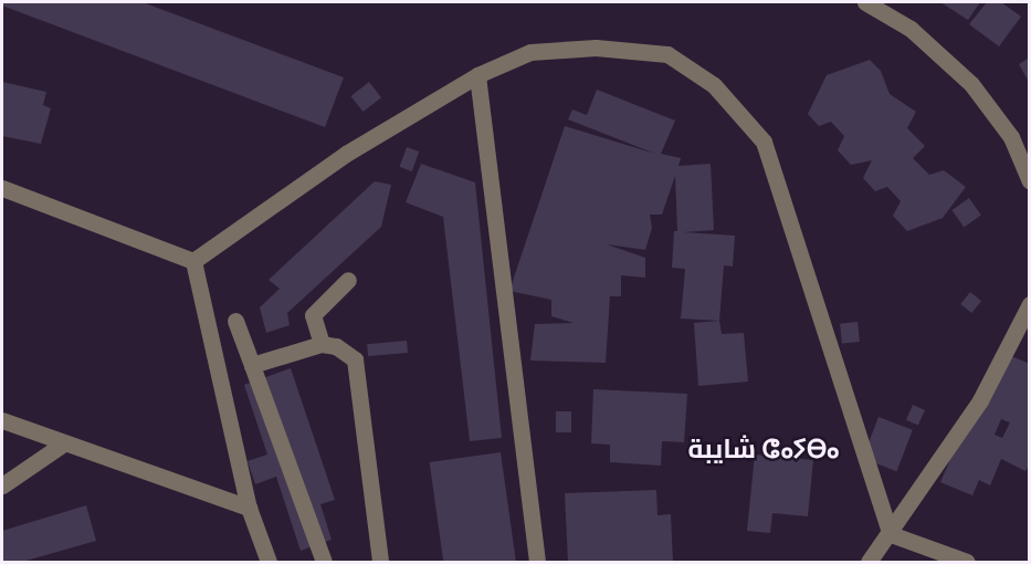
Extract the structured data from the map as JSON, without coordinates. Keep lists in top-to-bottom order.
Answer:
{
  "districts": ["شايبة ⵛⴰⵢⴱⴰ"]
}
